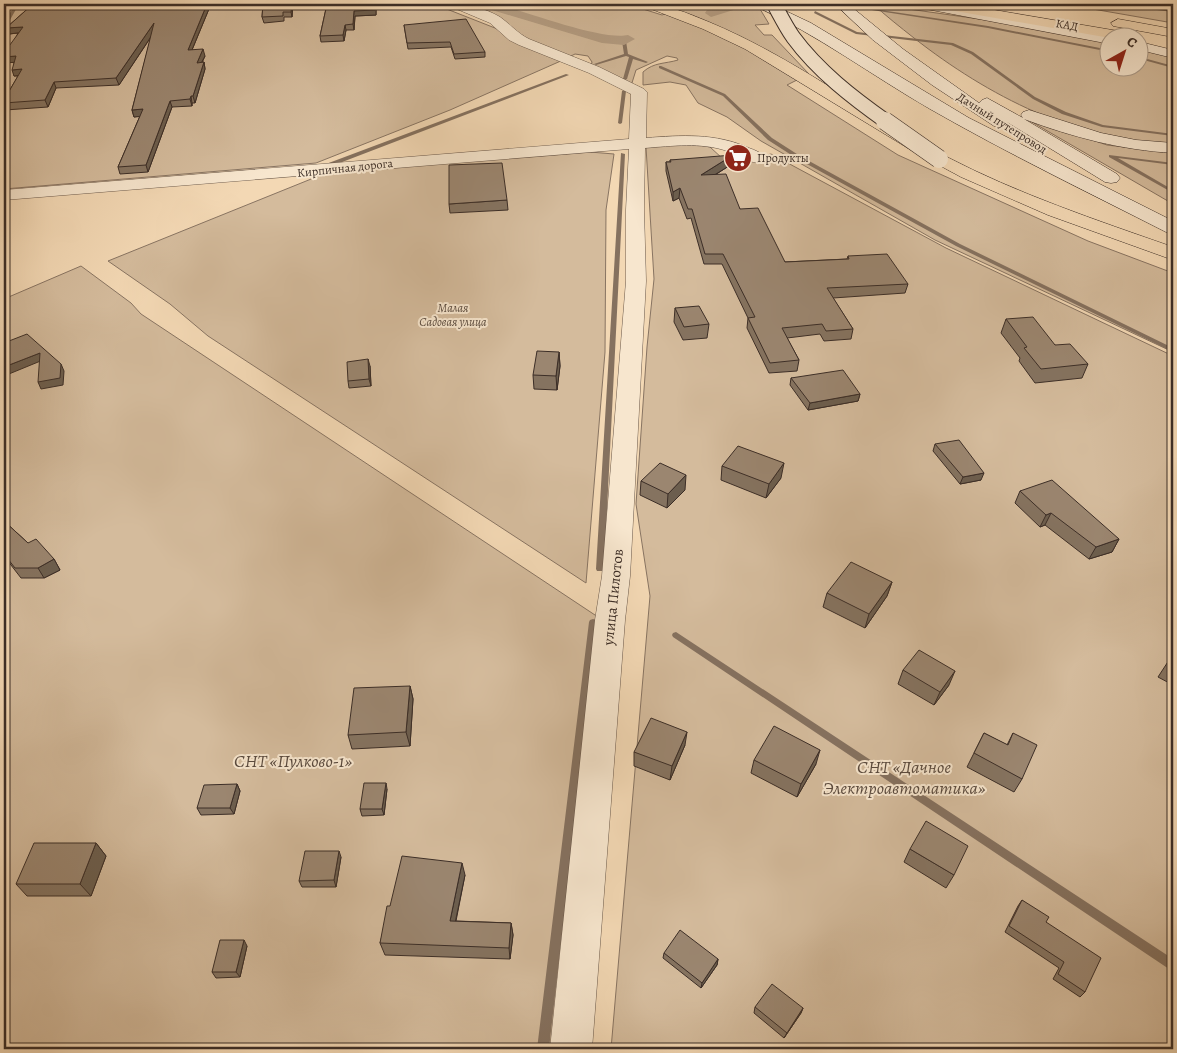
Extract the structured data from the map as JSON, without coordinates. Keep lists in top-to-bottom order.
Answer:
{
  "streets": {
    "highway": ["КАД"],
    "main road": ["Дачный путепровод", "Кирпичная дорога", "улица Пилотов"]
  },
  "crossings": [
    ["Кирпичная дорога", "улица Пилотов"]
  ],
  "parks": ["Малая Садовая улица", "СНТ «Пулково-1»", "СНТ «Дачное Электроавтоматика»"],
  "places": {
    "supermarket": ["Продукты"]
  },
  "north": "top right"
}
